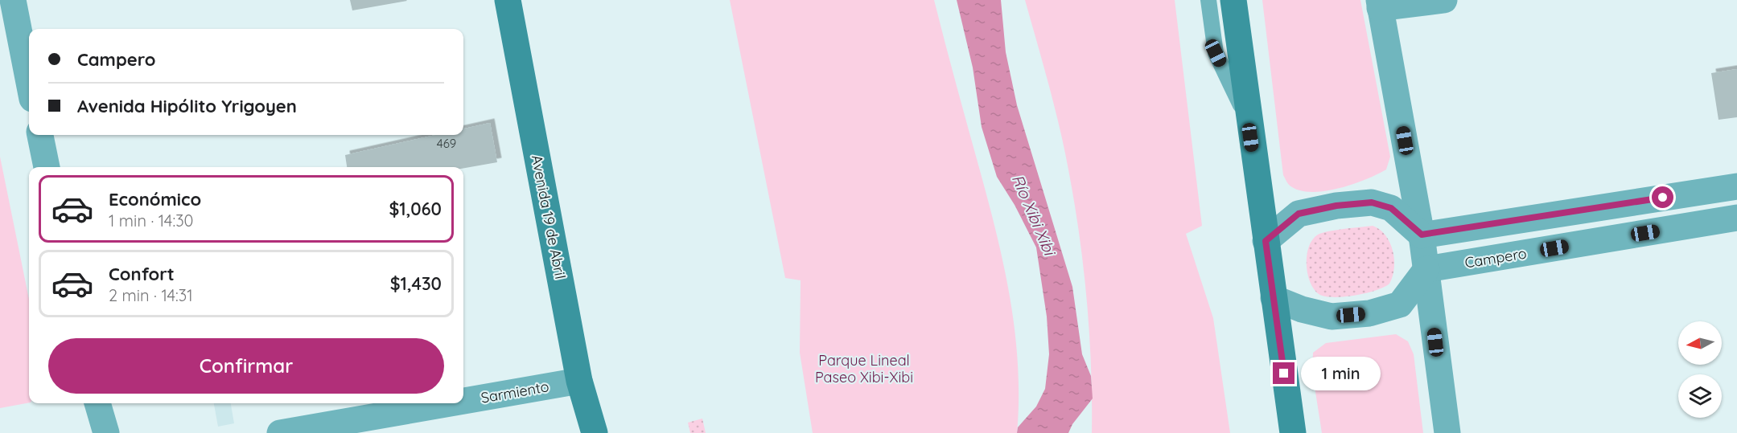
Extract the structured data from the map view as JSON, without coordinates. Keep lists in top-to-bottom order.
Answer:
{
  "streets": {
    "main road": ["Avenida 19 de Abril"],
    "street": ["Campero", "Sarmiento"]
  },
  "crossings": [
    ["Avenida 19 de Abril", "Sarmiento"]
  ],
  "water": ["Río Xibi Xibi"],
  "parks": ["Parque Lineal Paseo Xibi-Xibi"],
  "house_numbers": ["469"],
  "north": "left",
  "page": {
    "banner": ["Campero", "Avenida Hipólito Yrigoyen"],
    "list": [
      {
        "name": "Económico",
        "note": "1 min · 14:30",
        "value": "$1,060"
      },
      {
        "name": "Confort",
        "note": "2 min · 14:31",
        "value": "$1,430"
      }
    ],
    "buttons": "Confirmar",
    "bubble": "1 min"
  }
}
